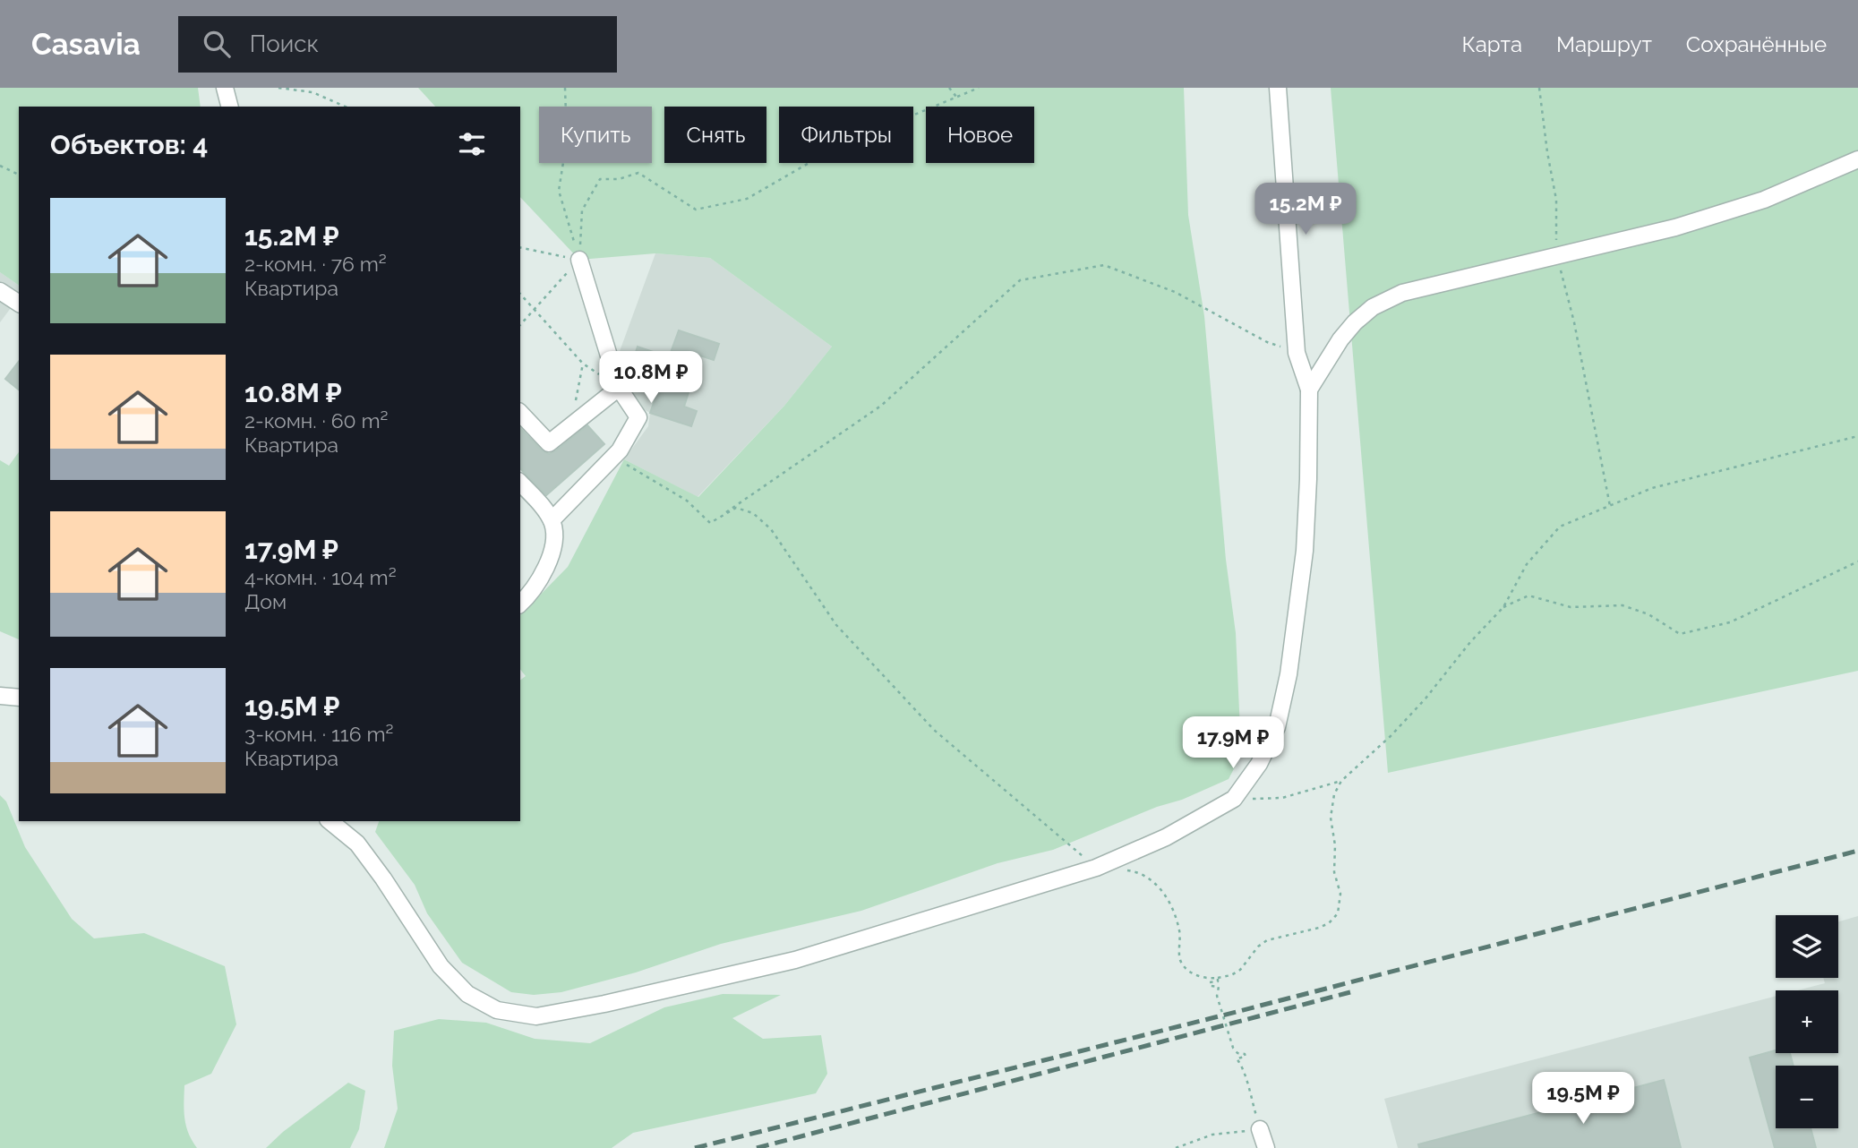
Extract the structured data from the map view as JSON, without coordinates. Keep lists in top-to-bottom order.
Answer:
{
  "page": {
    "header": "Casavia",
    "search": "Поиск",
    "nav": ["Карта", "Маршрут", "Сохранённые"],
    "chip": [
      "Купить",
      "Снять",
      "Фильтры",
      "Новое"
    ],
    "heading": "Объектов: 4",
    "list": [
      {
        "name": "15.2M ₽",
        "note": "2-комн. · 76 m² · Квартира"
      },
      {
        "name": "10.8M ₽",
        "note": "2-комн. · 60 m² · Квартира"
      },
      {
        "name": "17.9M ₽",
        "note": "4-комн. · 104 m² · Дом"
      },
      {
        "name": "19.5M ₽",
        "note": "3-комн. · 116 m² · Квартира"
      }
    ],
    "price": [
      "15.2M ₽",
      "10.8M ₽",
      "17.9M ₽",
      "19.5M ₽"
    ],
    "map_buttons": ["+", "−"]
  }
}
